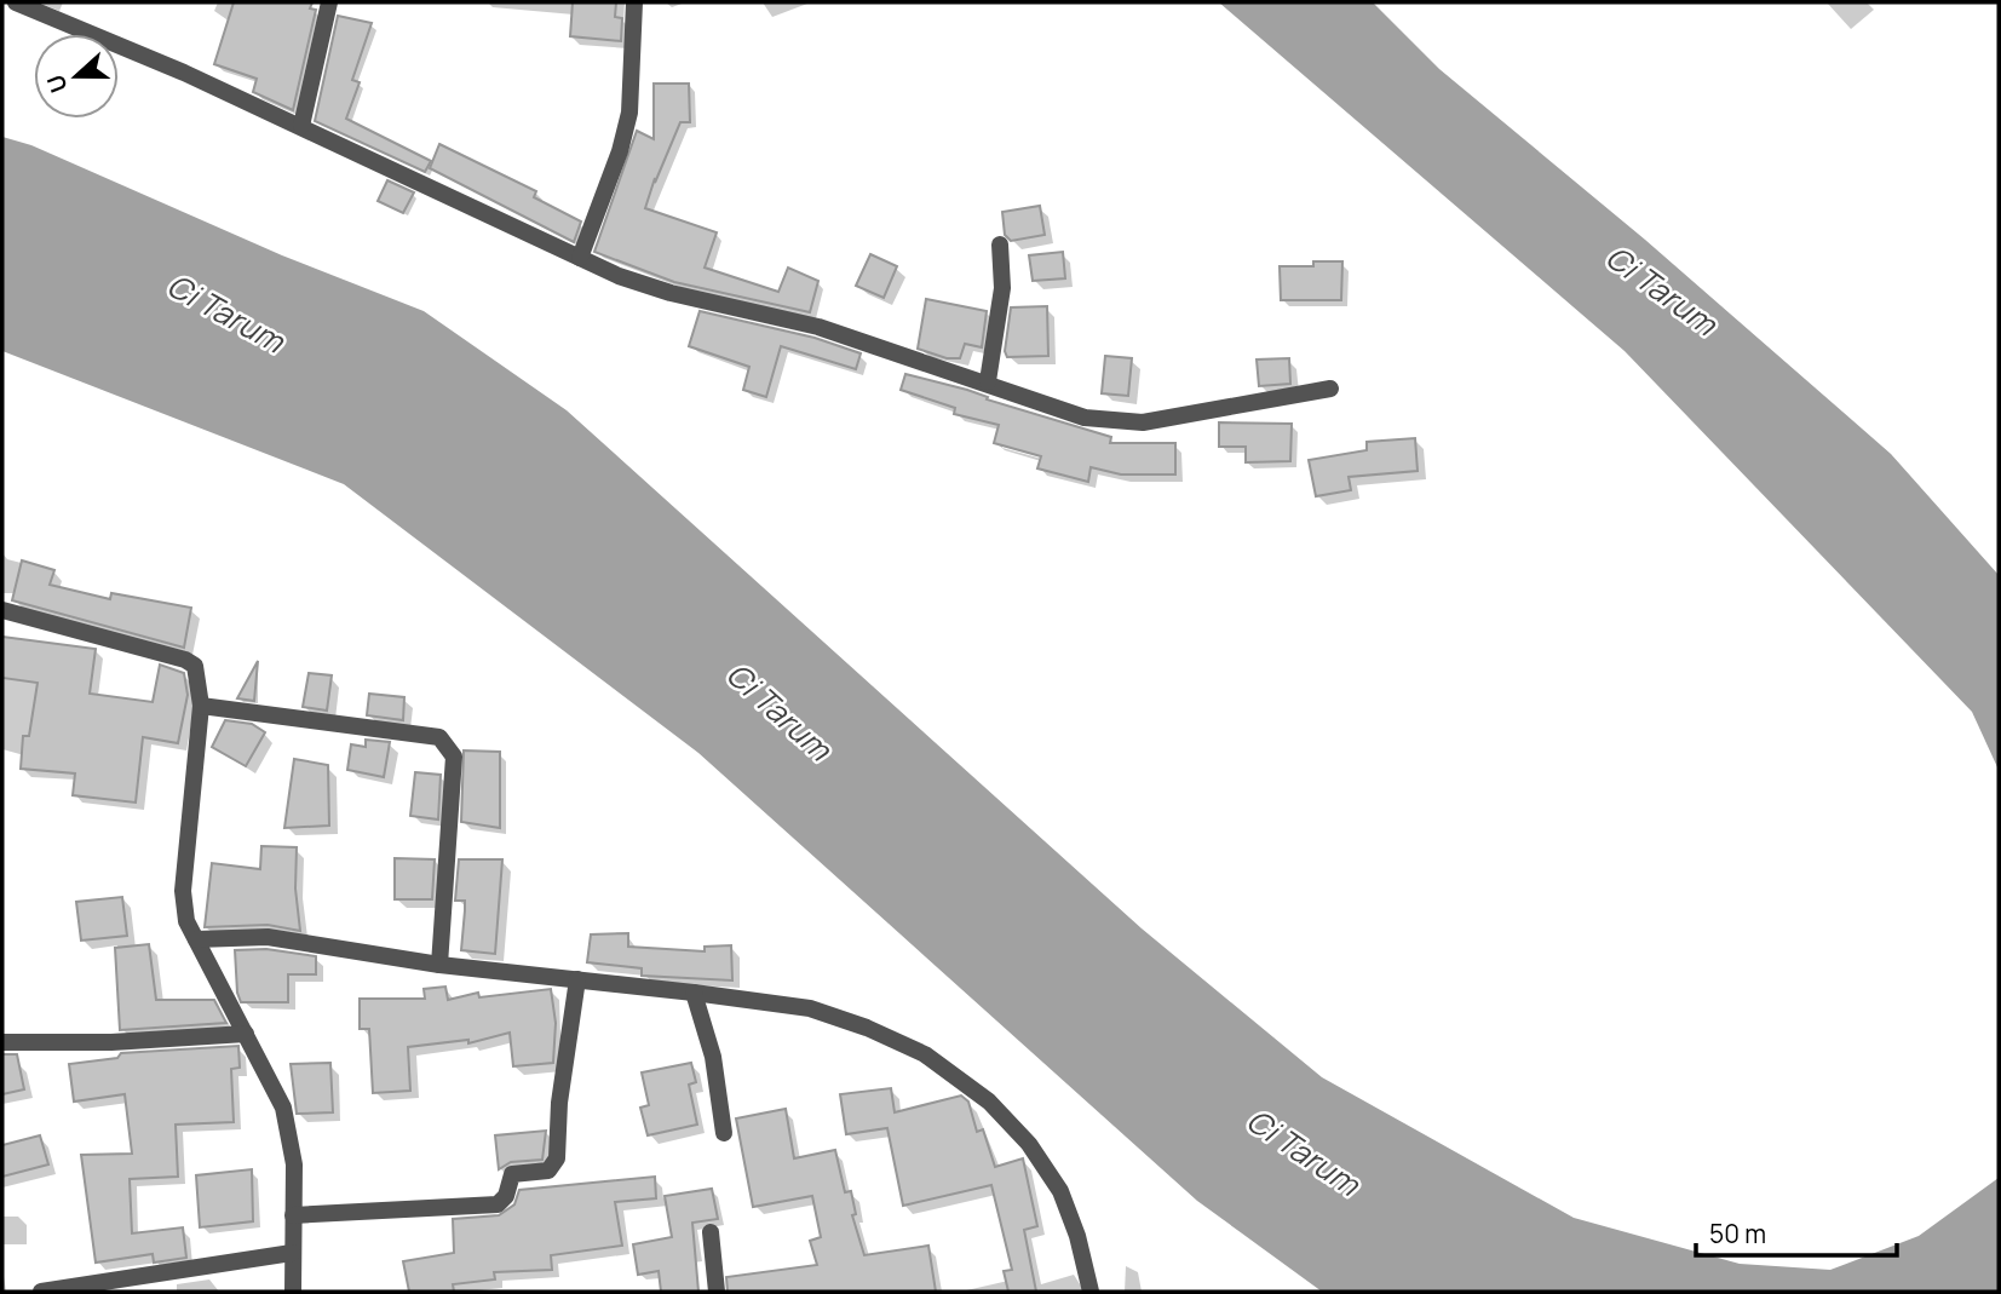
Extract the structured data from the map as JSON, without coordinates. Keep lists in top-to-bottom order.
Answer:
{
  "water": ["Ci Tarum"],
  "scale_bar": "50 m",
  "north": "left"
}
